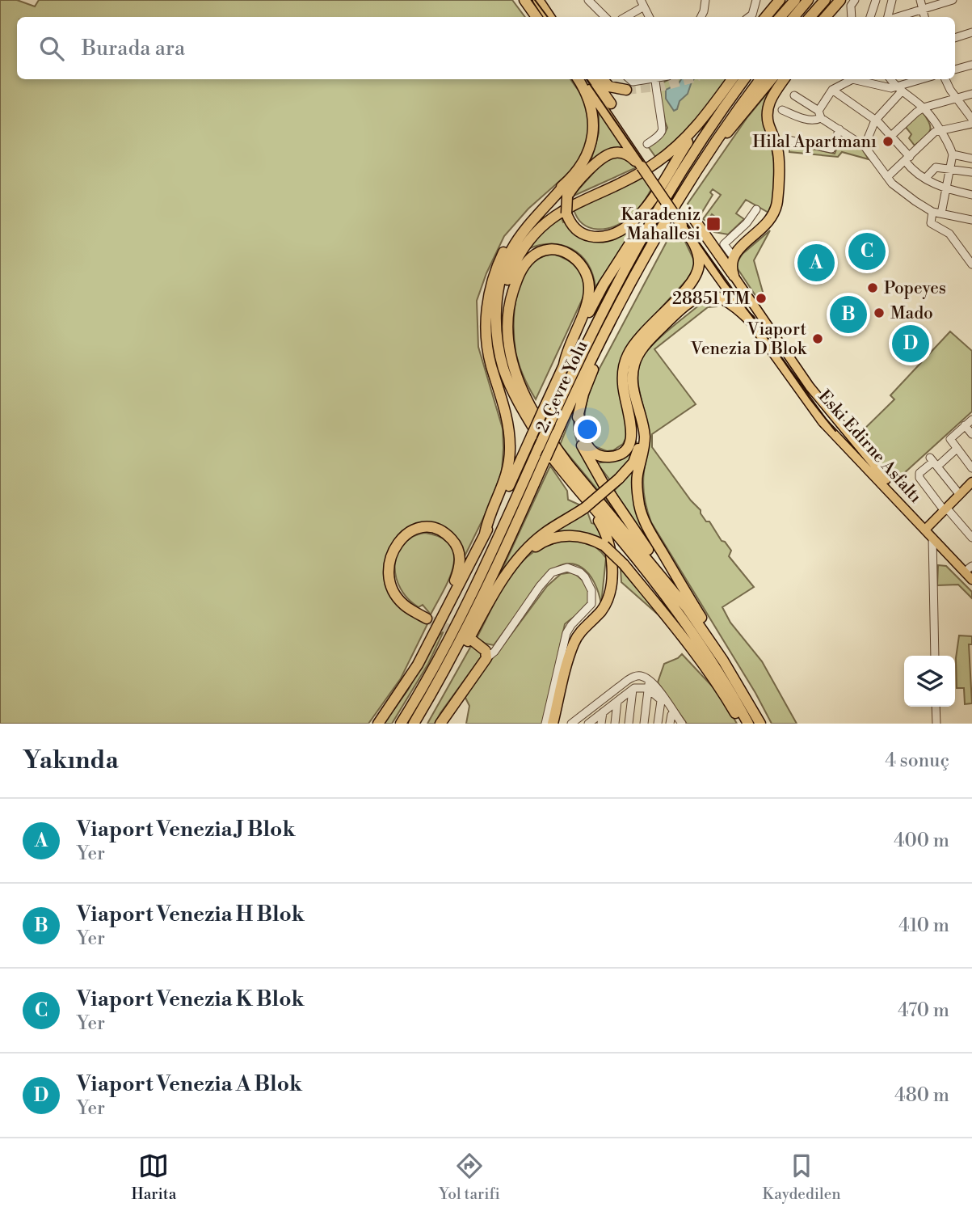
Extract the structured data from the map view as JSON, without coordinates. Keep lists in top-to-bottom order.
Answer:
{
  "streets": {
    "highway": ["2. Çevre Yolu", "Eski Edirne Asfaltı"]
  },
  "places": {
    "other": [
      "Hilal Apartmanı",
      "Popeyes",
      "28851 TM",
      "Mado",
      "Viaport Venezia D Blok"
    ],
    "transit": ["Karadeniz Mahallesi"]
  },
  "page": {
    "search": "Burada ara",
    "pins": [
      "C",
      "A",
      "B",
      "D"
    ],
    "heading": ["Yakında", "4 sonuç"],
    "list": [
      {
        "mark": "A",
        "name": "Viaport Venezia J Blok",
        "note": "Yer",
        "value": "400 m"
      },
      {
        "mark": "B",
        "name": "Viaport Venezia H Blok",
        "note": "Yer",
        "value": "410 m"
      },
      {
        "mark": "C",
        "name": "Viaport Venezia K Blok",
        "note": "Yer",
        "value": "470 m"
      },
      {
        "mark": "D",
        "name": "Viaport Venezia A Blok",
        "note": "Yer",
        "value": "480 m"
      }
    ],
    "nav": ["Harita", "Yol tarifi", "Kaydedilen"]
  }
}
